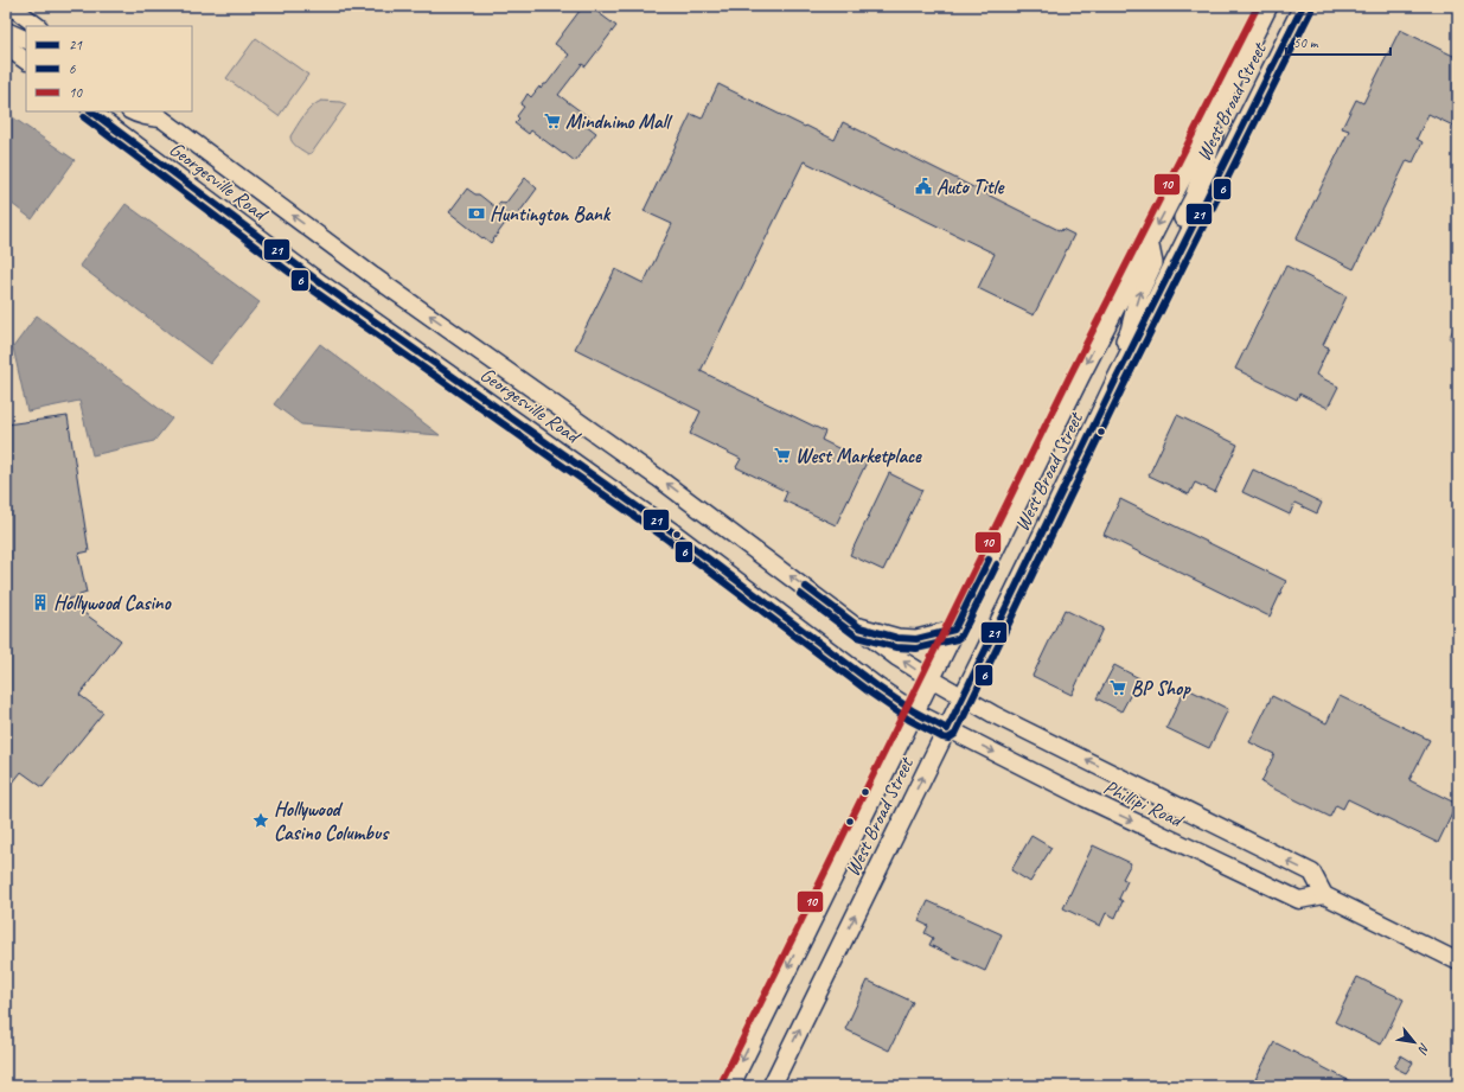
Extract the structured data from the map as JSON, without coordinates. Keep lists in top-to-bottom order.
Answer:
{
  "streets": {
    "main road": ["West Broad Street", "Georgesville Road", "Phillipi Road"]
  },
  "crossings": [
    ["West Broad Street", "Georgesville Road"],
    ["West Broad Street", "Phillipi Road"],
    ["Georgesville Road", "Phillipi Road"]
  ],
  "places": {
    "supermarket": ["Mindnimo Mall", "West Marketplace", "BP Shop"],
    "public building": ["Auto Title"],
    "bank": ["Huntington Bank"],
    "building": ["Hollywood Casino"],
    "place": ["Hollywood Casino Columbus"]
  },
  "lines": ["transit line 21", "transit line 10", "transit line 6"],
  "legend": ["21", "6", "10"],
  "scale_bar": "50 m",
  "north": "bottom right"
}
